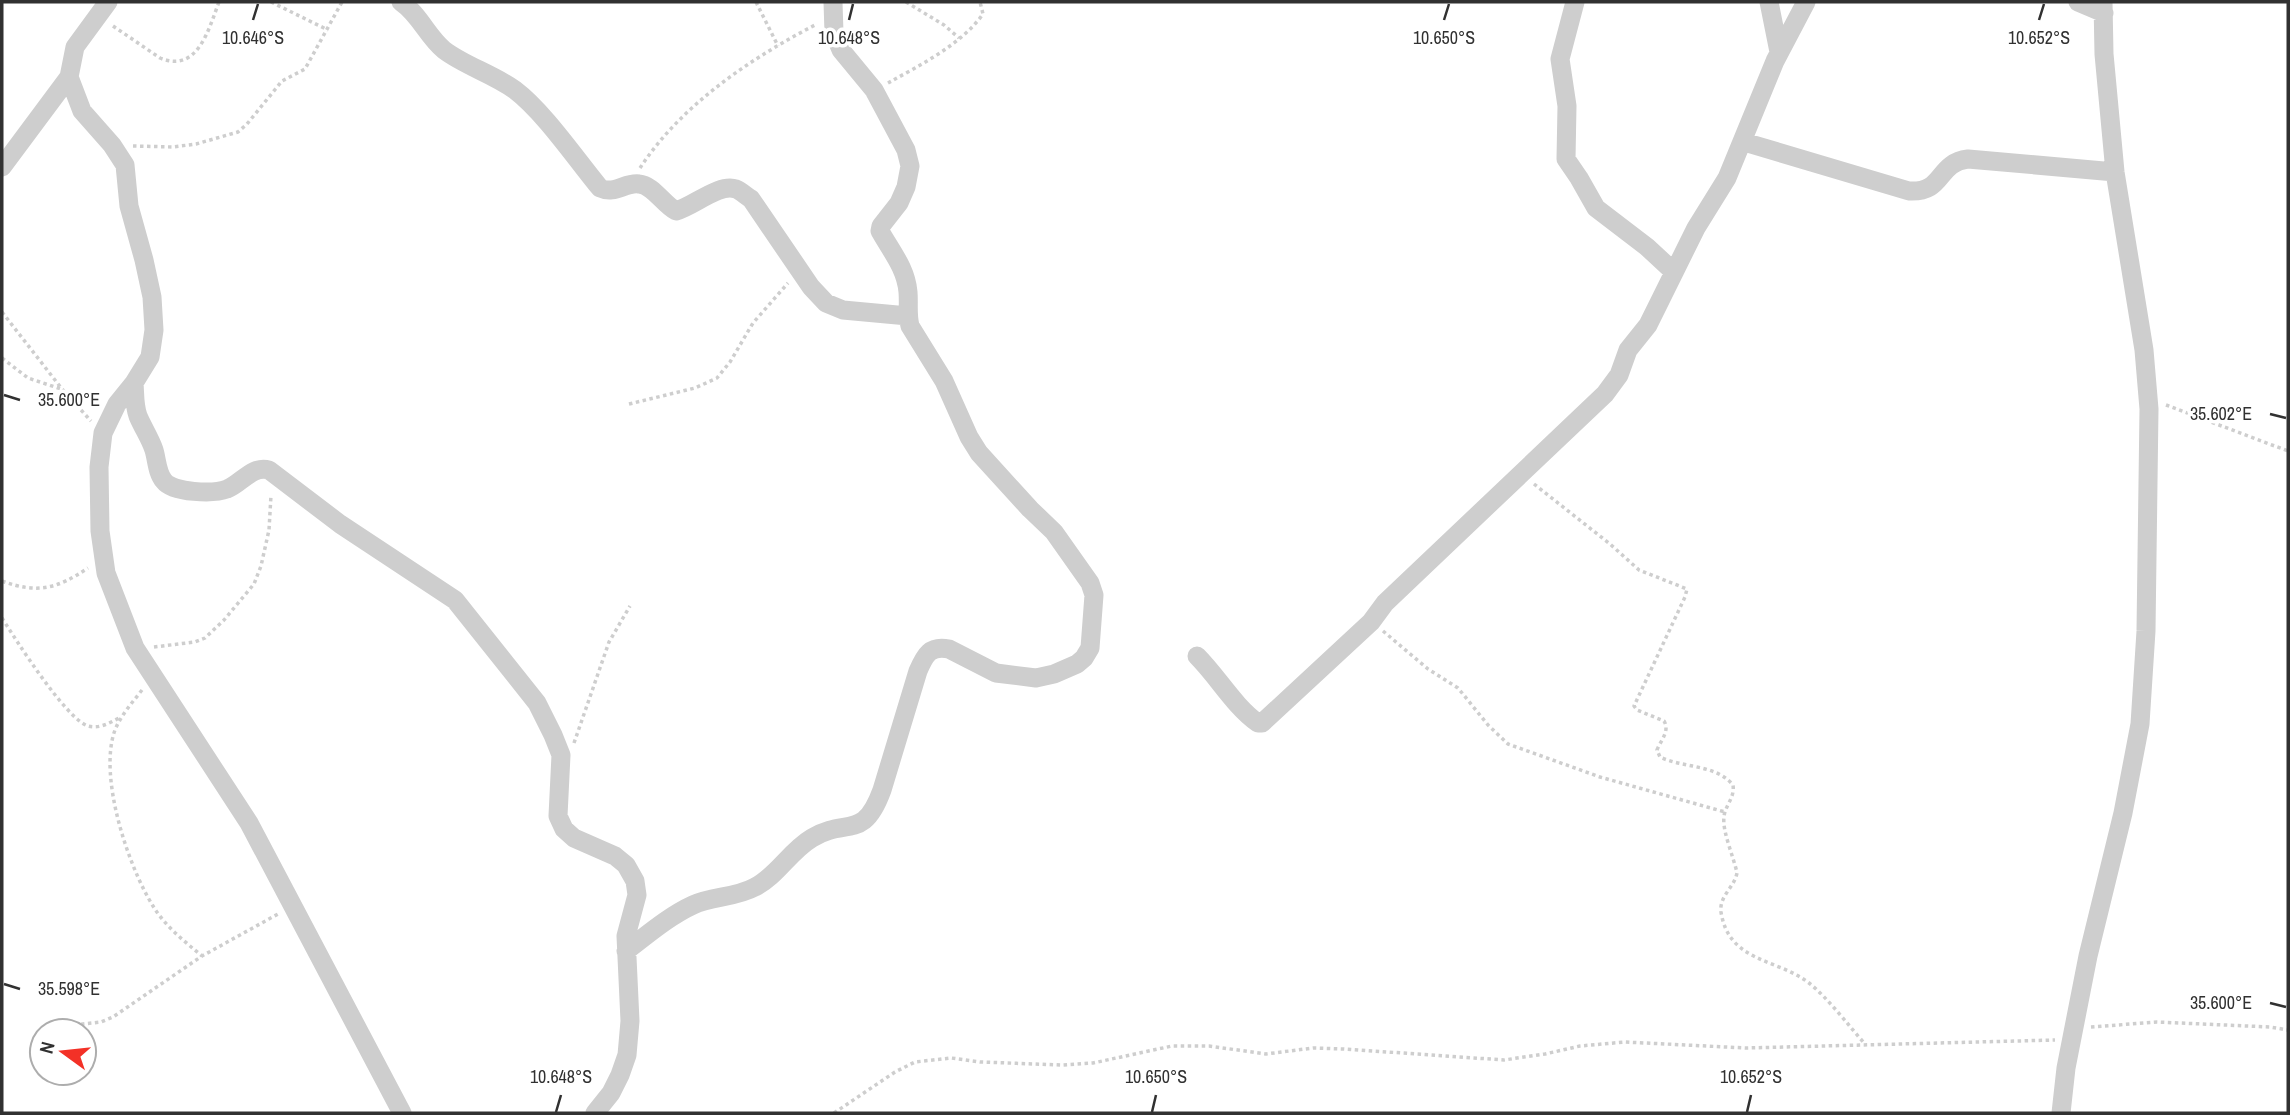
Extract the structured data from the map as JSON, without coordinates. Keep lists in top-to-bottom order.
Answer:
{
  "north": "left",
  "coordinates": [
    "10.646°S",
    "10.650°S",
    "10.648°S",
    "10.652°S",
    "35.600°E",
    "35.602°E",
    "35.598°E"
  ]
}
